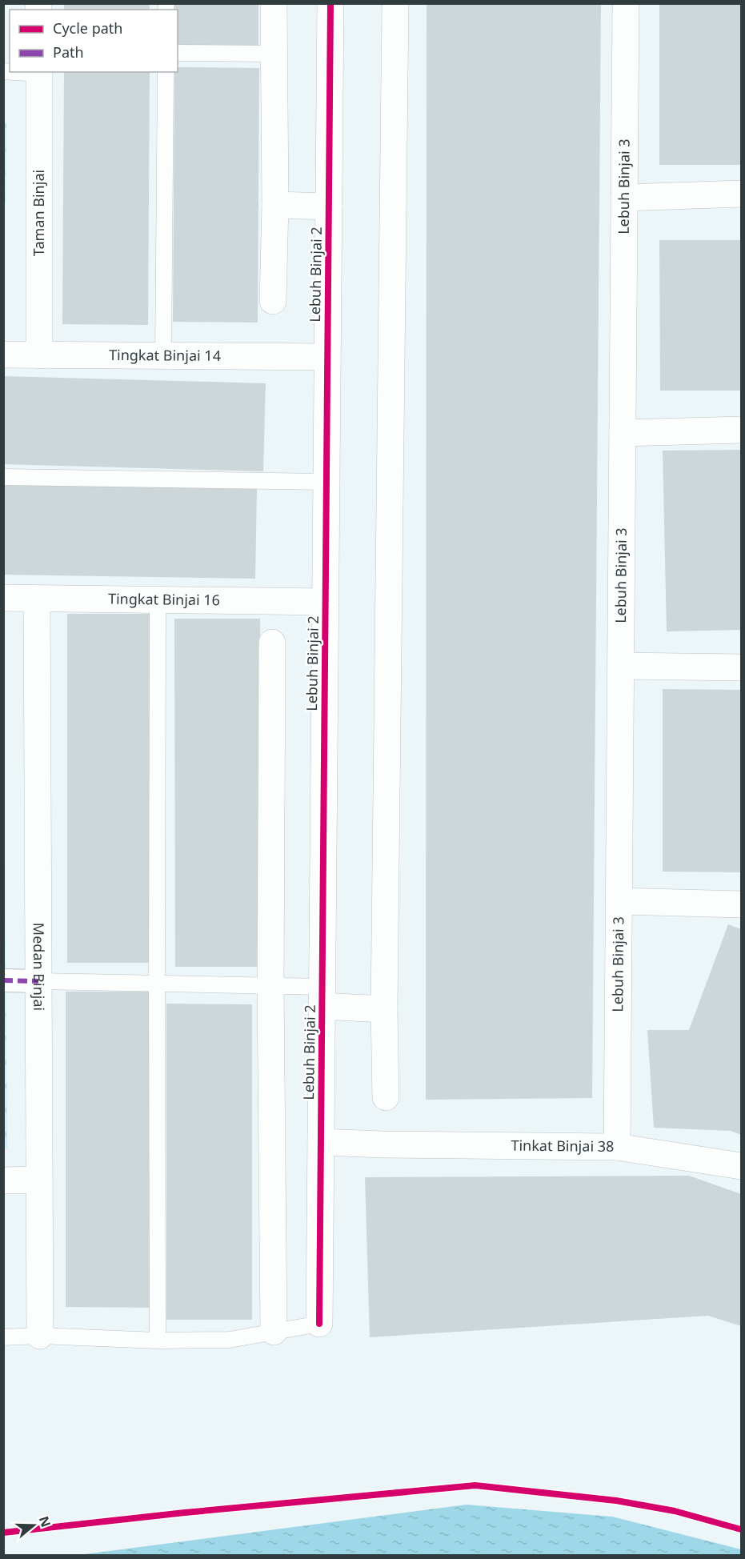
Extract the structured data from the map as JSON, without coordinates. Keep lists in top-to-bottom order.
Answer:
{
  "streets": {
    "street": [
      "Lebuh Binjai 3",
      "Taman Binjai",
      "Lebuh Binjai 2",
      "Tingkat Binjai 14",
      "Tingkat Binjai 16",
      "Medan Binjai",
      "Tinkat Binjai 38"
    ]
  },
  "crossings": [
    ["Lebuh Binjai 3", "Tinkat Binjai 38"],
    ["Taman Binjai", "Tingkat Binjai 14"],
    ["Lebuh Binjai 2", "Tingkat Binjai 14"],
    ["Lebuh Binjai 2", "Tingkat Binjai 16"],
    ["Lebuh Binjai 2", "Tinkat Binjai 38"],
    ["Tingkat Binjai 16", "Medan Binjai"]
  ],
  "legend": ["Cycle path", "Path"],
  "north": "right"
}
